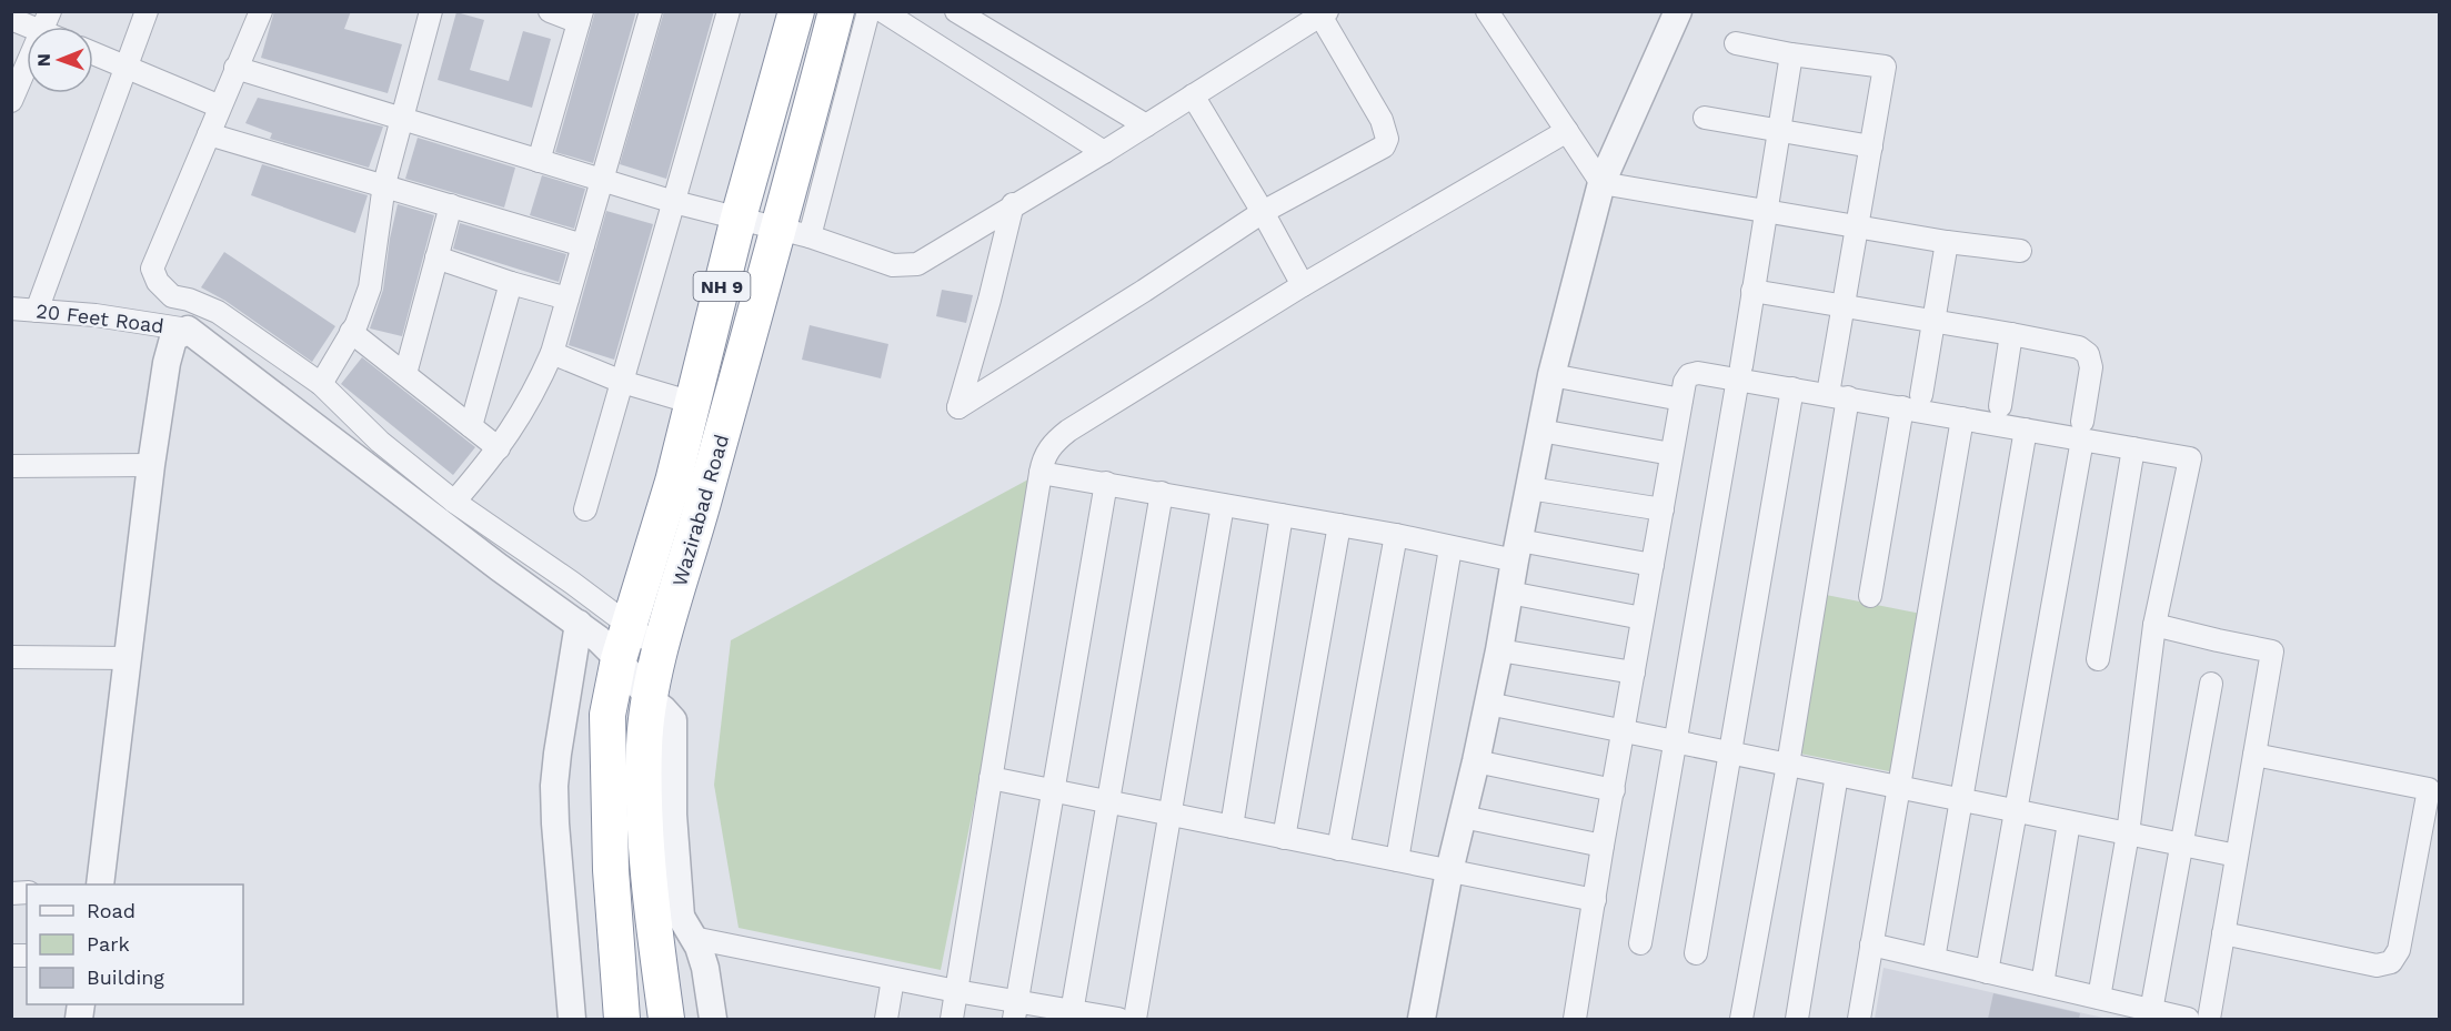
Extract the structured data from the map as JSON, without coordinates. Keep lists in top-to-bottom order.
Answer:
{
  "streets": {
    "highway": ["NH 9", "Wazirabad Road"],
    "street": ["20 Feet Road"]
  },
  "legend": ["Road", "Park", "Building"],
  "north": "left"
}
